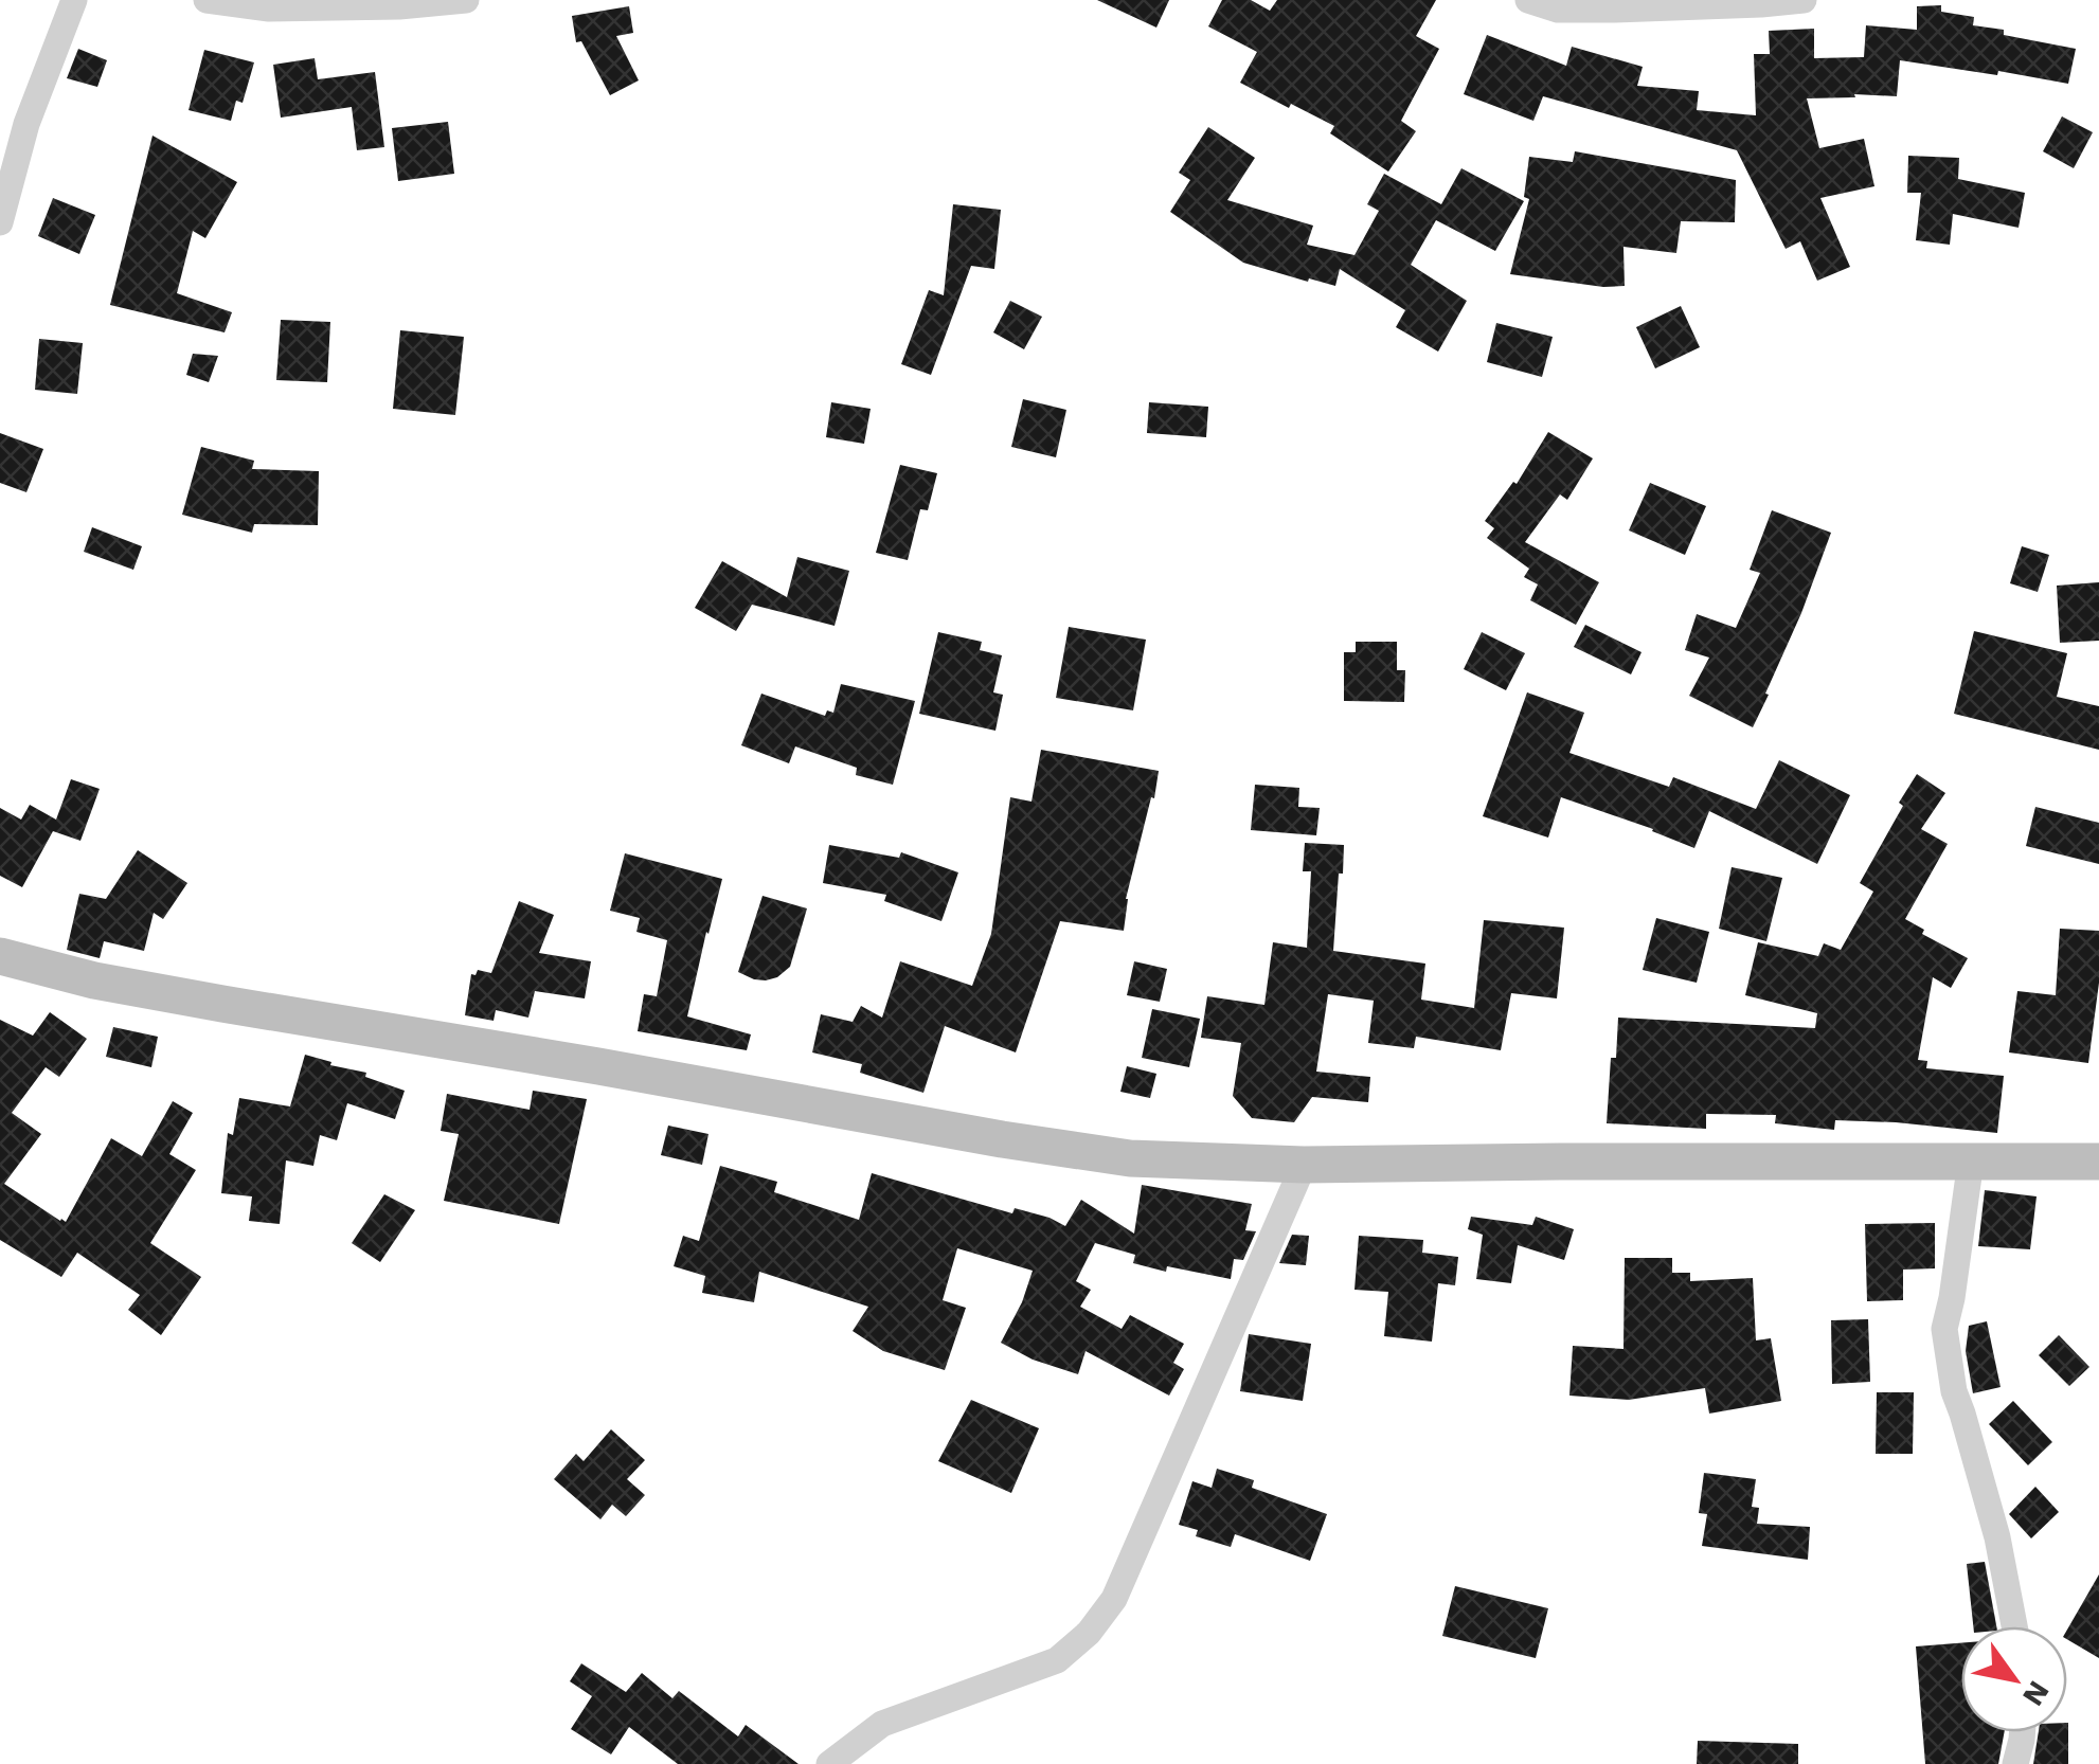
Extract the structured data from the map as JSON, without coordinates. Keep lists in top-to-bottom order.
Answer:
{
  "north": "bottom right"
}
